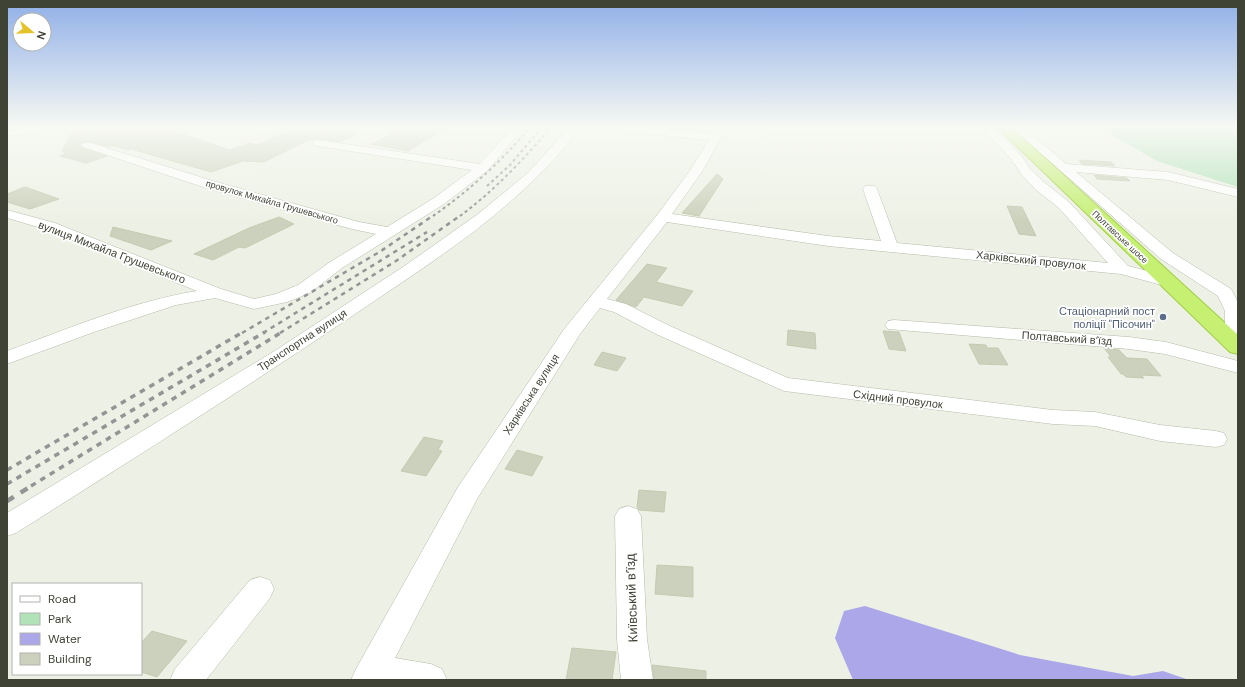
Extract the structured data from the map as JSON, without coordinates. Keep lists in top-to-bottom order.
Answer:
{
  "streets": {
    "highway": ["Полтавське шосе"],
    "street": [
      "провулок Михайла Грушевського",
      "вулиця Михайла Грушевського",
      "Харківський провулок",
      "Полтавський в’їзд",
      "Транспортна вулиця",
      "Харківська вулиця",
      "Східний провулок",
      "Київський в’їзд"
    ]
  },
  "crossings": [
    ["Полтавське шосе", "Харківський провулок"],
    ["Харківський провулок", "Харківська вулиця"],
    ["Харківська вулиця", "Східний провулок"]
  ],
  "places": ["Стаціонарний пост поліції \"Пісочин\""],
  "legend": [
    "Road",
    "Park",
    "Water",
    "Building"
  ],
  "north": "right"
}
